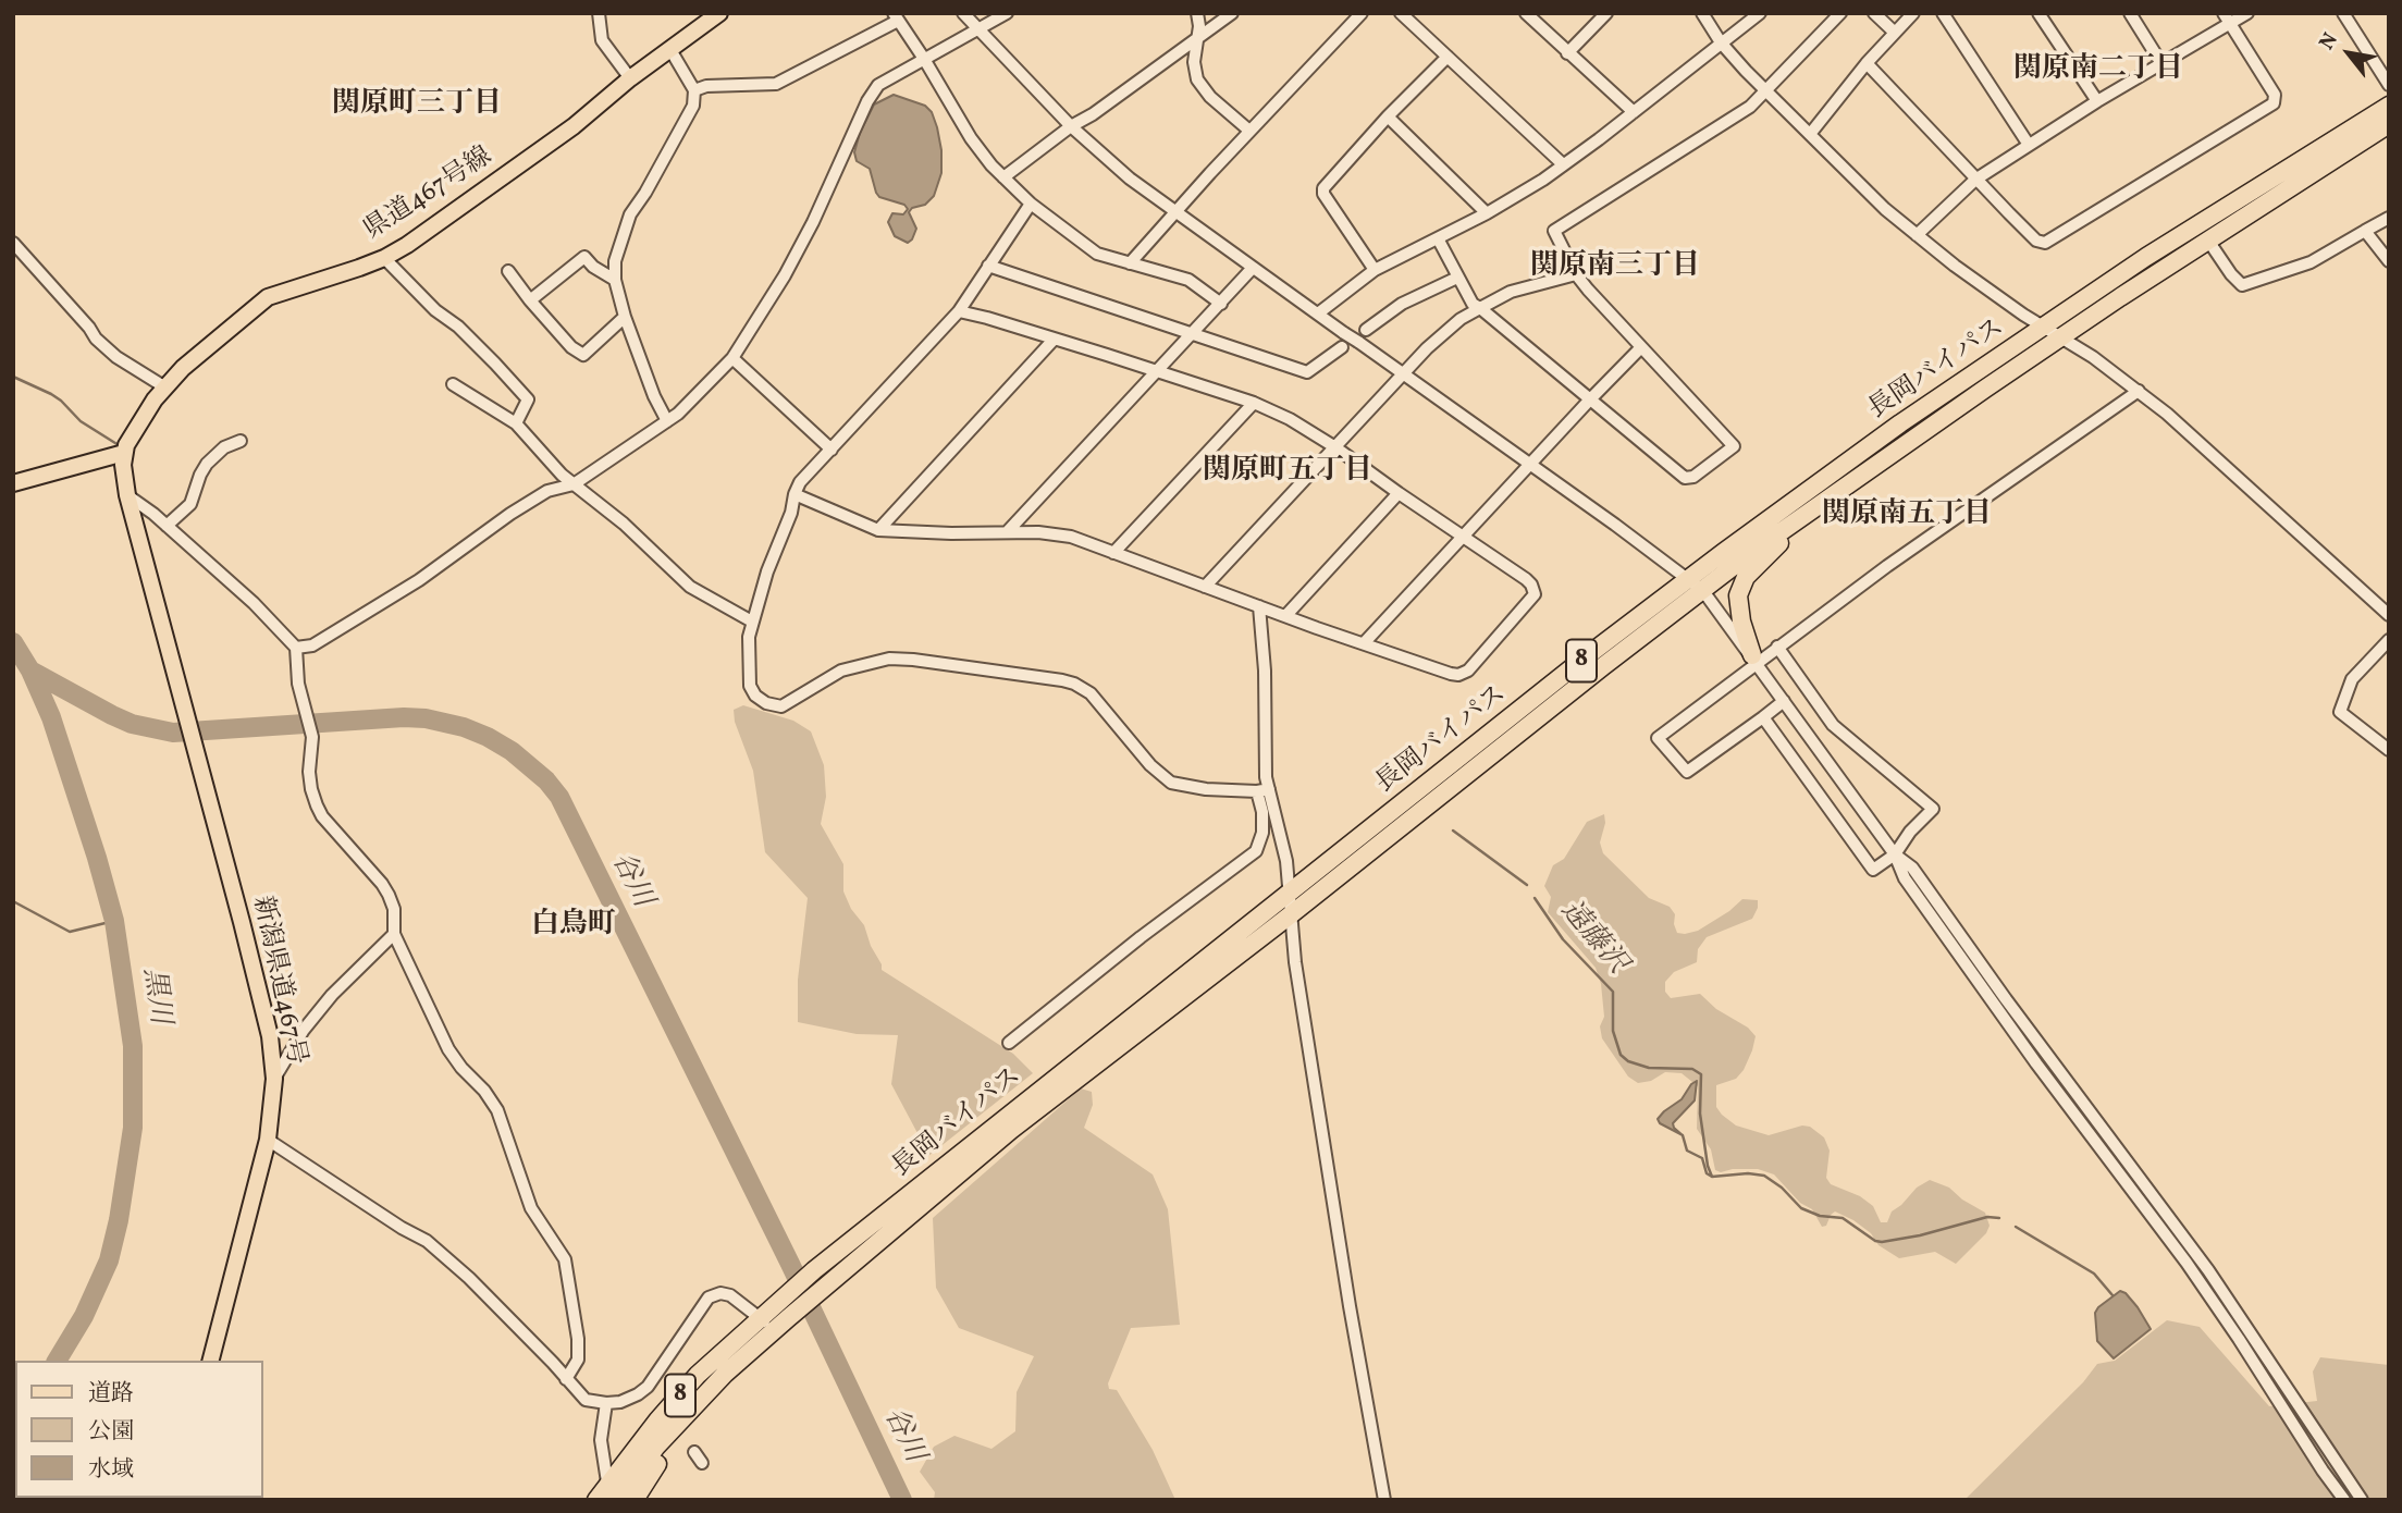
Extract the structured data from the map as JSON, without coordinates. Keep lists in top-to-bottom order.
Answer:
{
  "streets": {
    "highway": ["長岡バイパス", "8"],
    "main road": ["県道467号線", "新潟県道467号"]
  },
  "districts": [
    "関原南二丁目",
    "関原町三丁目",
    "関原南三丁目",
    "関原町五丁目",
    "関原南五丁目",
    "白鳥町"
  ],
  "water": ["谷川", "遠藤沢", "黒川"],
  "legend": ["道路", "公園", "水域"],
  "north": "top left"
}
